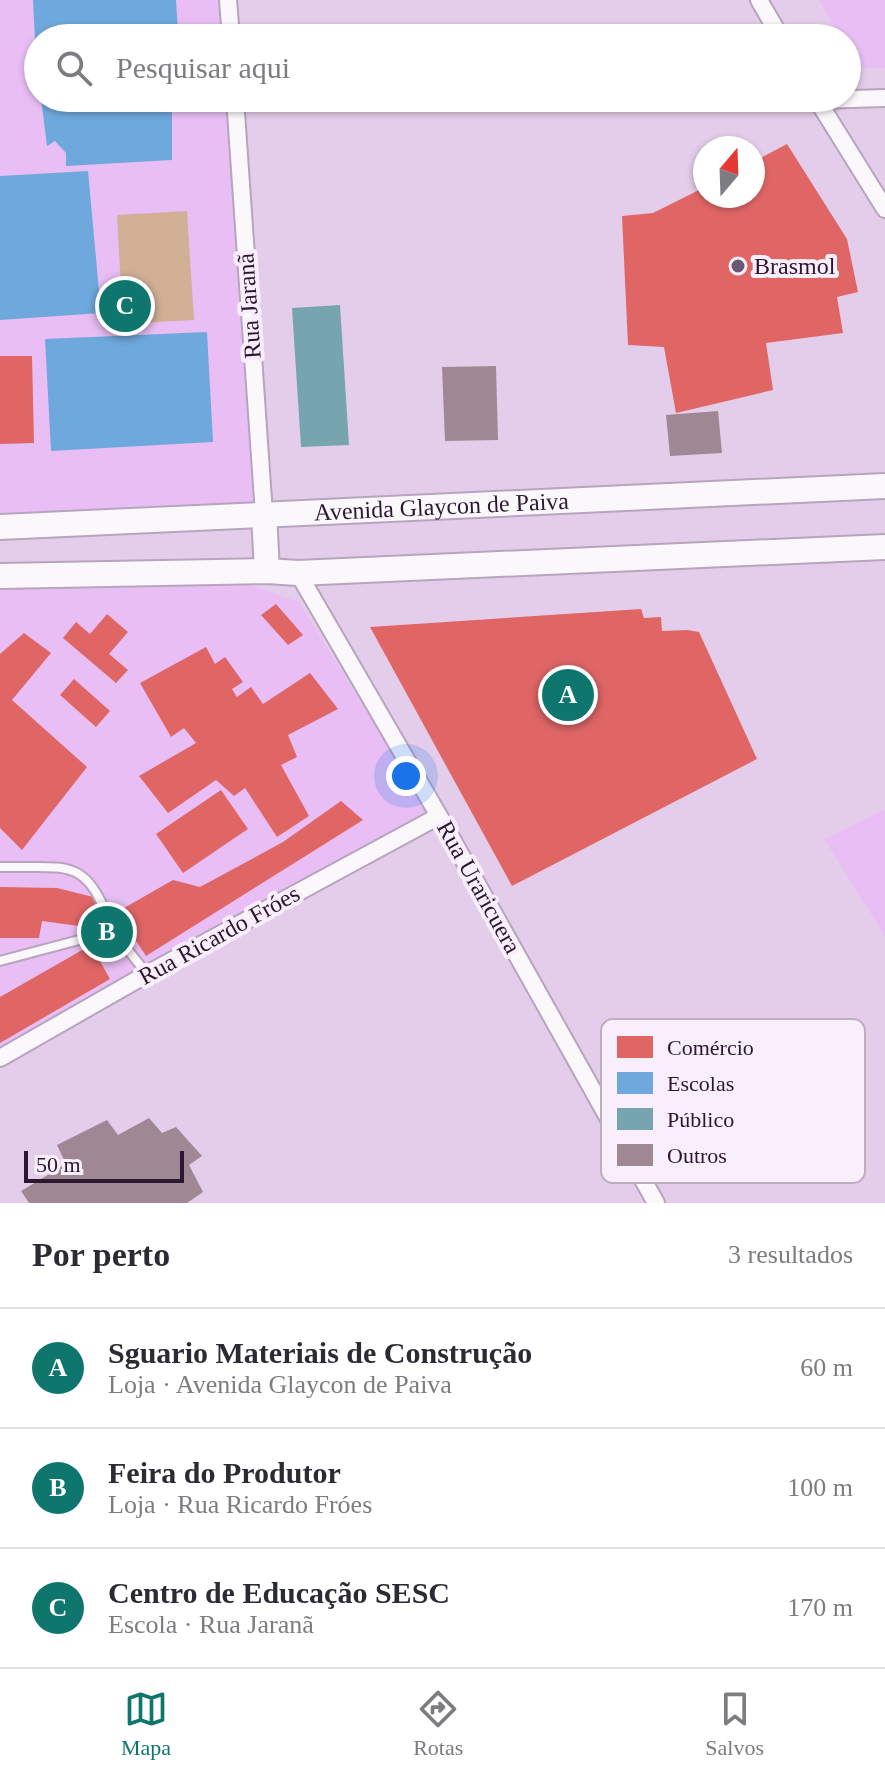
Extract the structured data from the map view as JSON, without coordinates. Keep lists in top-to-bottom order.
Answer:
{
  "streets": {
    "main road": ["Avenida Glaycon de Paiva"],
    "street": ["Rua Jaranã", "Rua Uraricuera", "Rua Ricardo Fróes"]
  },
  "crossings": [
    ["Rua Jaranã", "Avenida Glaycon de Paiva"],
    ["Rua Uraricuera", "Rua Ricardo Fróes"]
  ],
  "places": ["Brasmol"],
  "legend": [
    "Comércio",
    "Escolas",
    "Público",
    "Outros"
  ],
  "scale_bar": "50 m",
  "north": "top",
  "page": {
    "search": "Pesquisar aqui",
    "pins": ["C", "A", "B"],
    "scale": "50 m",
    "heading": ["Por perto", "3 resultados"],
    "list": [
      {
        "mark": "A",
        "name": "Sguario Materiais de Construção",
        "note": "Loja · Avenida Glaycon de Paiva",
        "value": "60 m"
      },
      {
        "mark": "B",
        "name": "Feira do Produtor",
        "note": "Loja · Rua Ricardo Fróes",
        "value": "100 m"
      },
      {
        "mark": "C",
        "name": "Centro de Educação SESC",
        "note": "Escola · Rua Jaranã",
        "value": "170 m"
      }
    ],
    "nav": ["Mapa", "Rotas", "Salvos"]
  }
}
